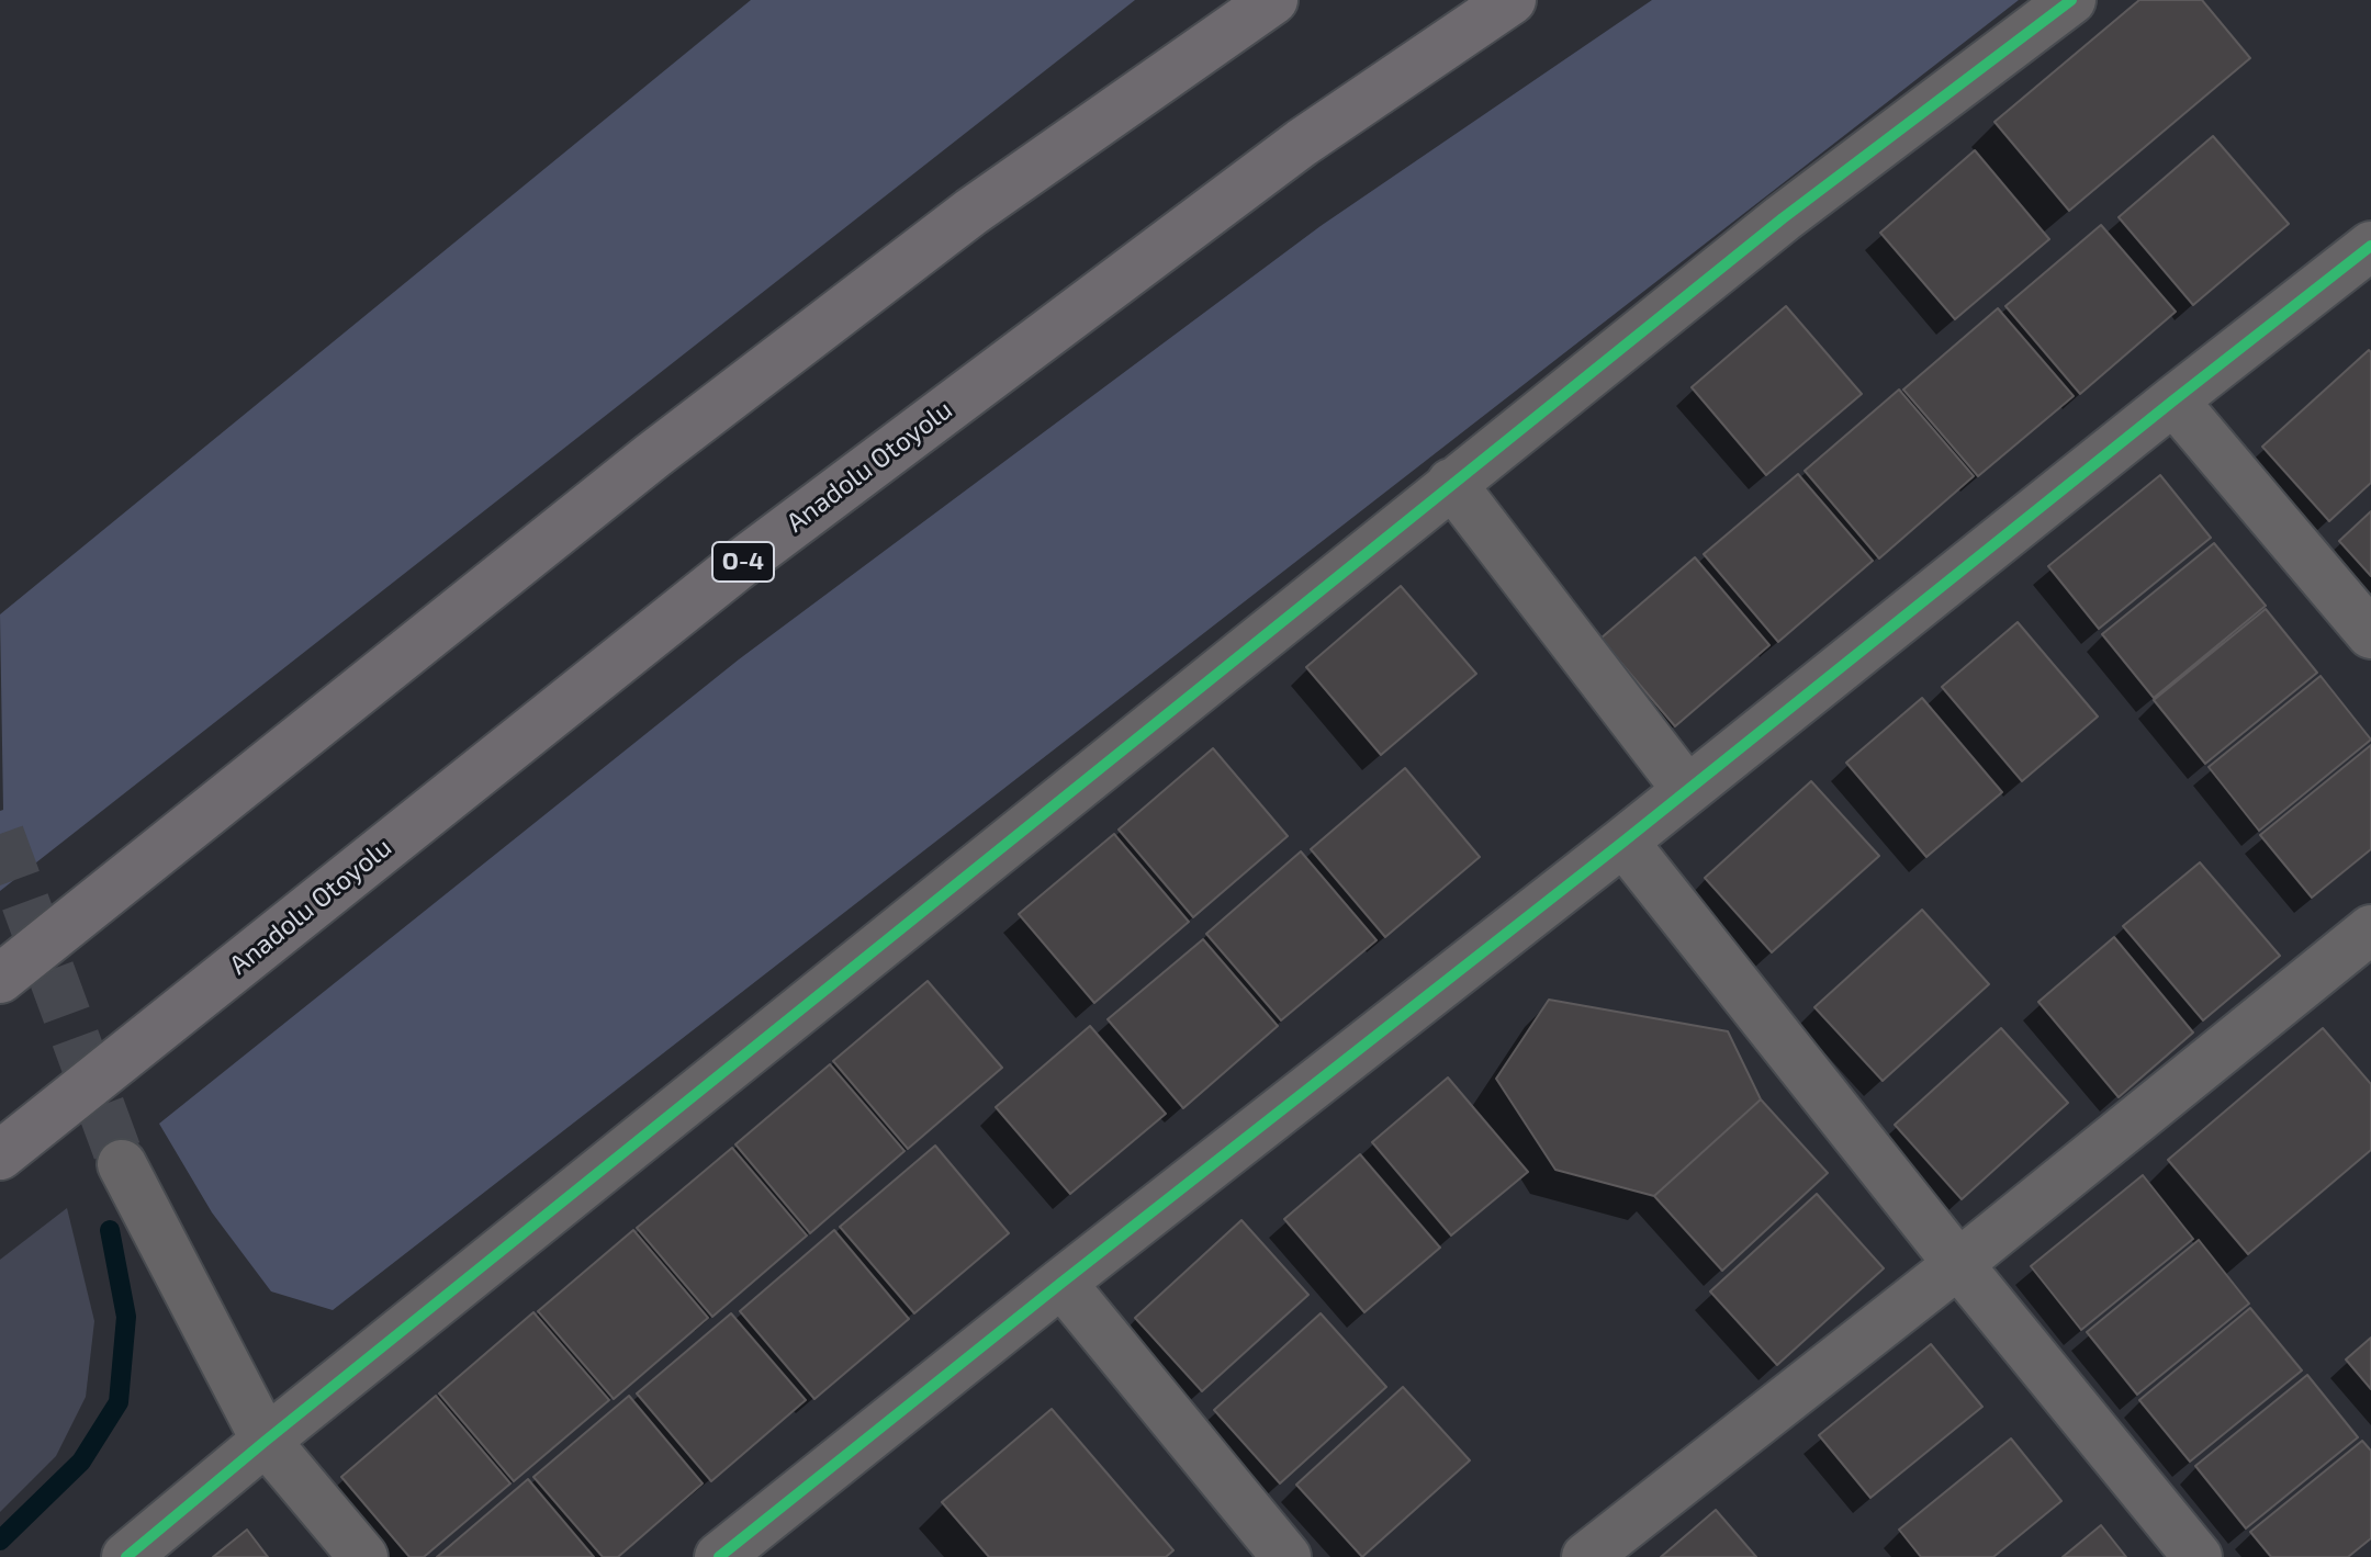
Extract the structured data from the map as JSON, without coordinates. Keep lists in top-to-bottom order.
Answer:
{
  "streets": {
    "highway": ["Anadolu Otoyolu", "O-4"]
  }
}
